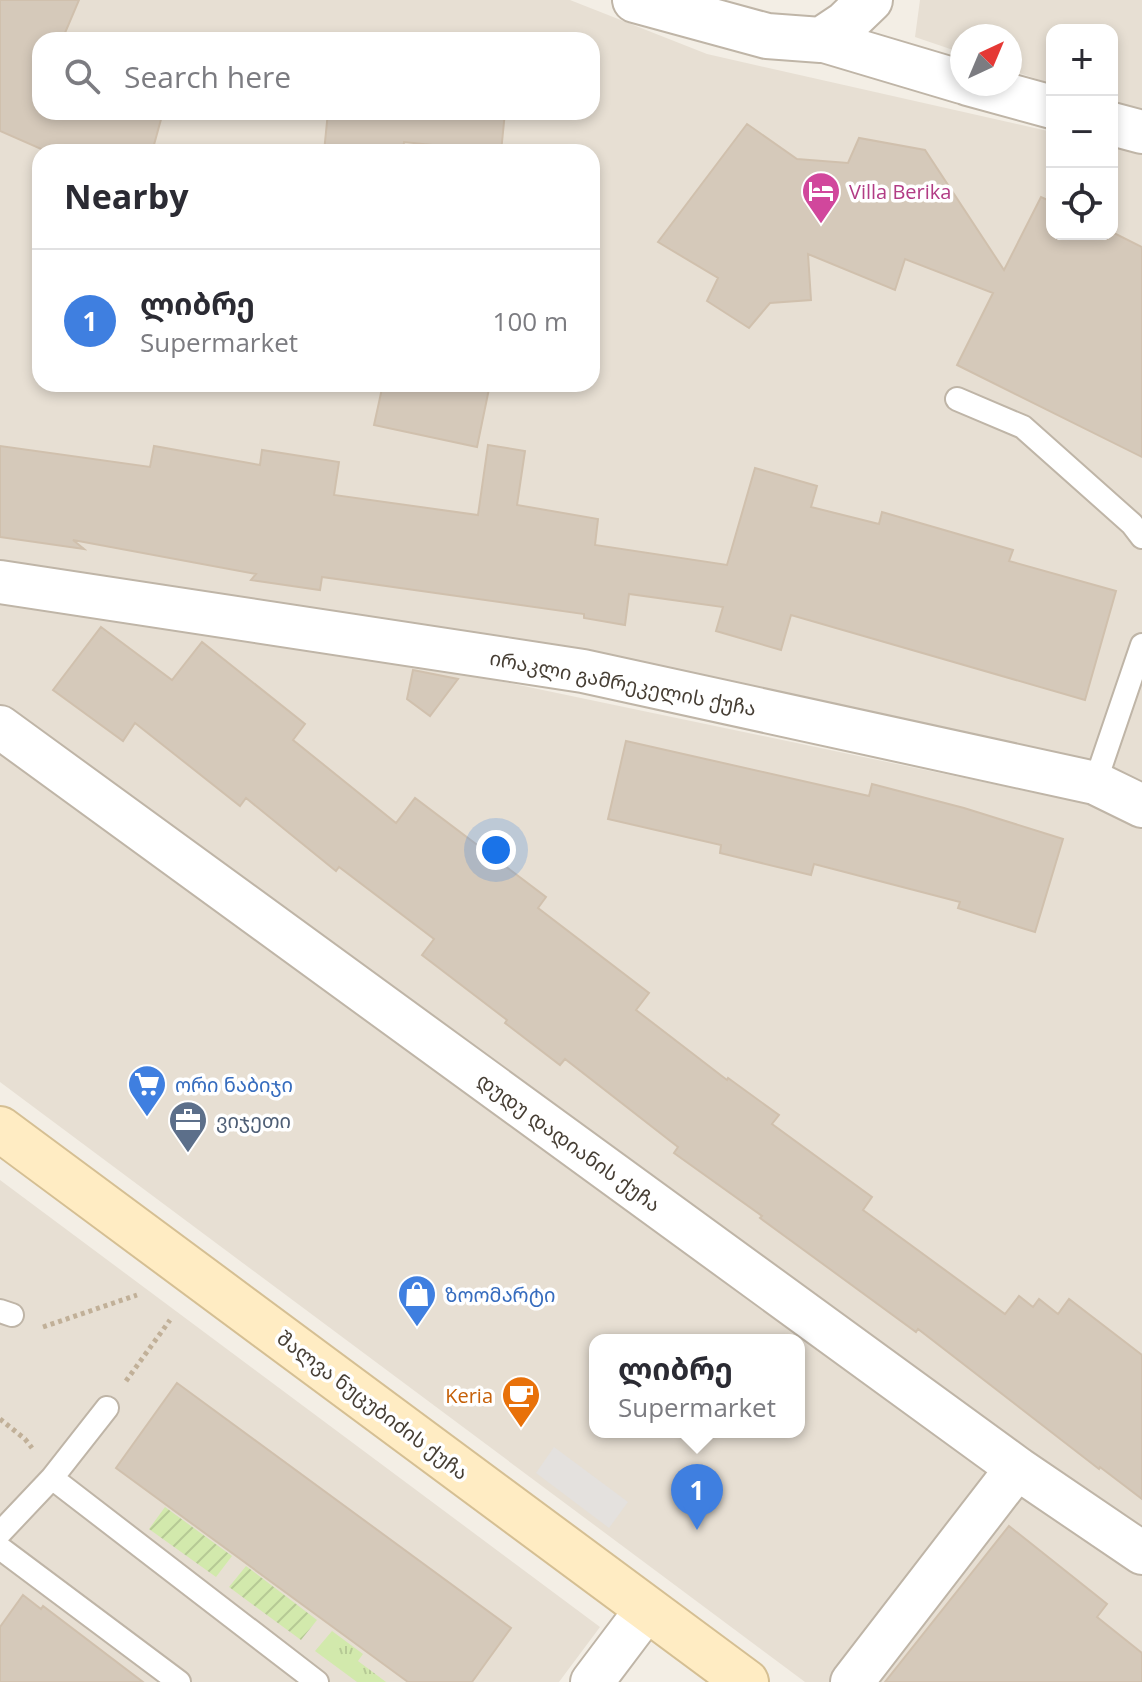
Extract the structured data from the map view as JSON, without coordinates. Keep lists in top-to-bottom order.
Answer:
{
  "streets": {
    "main road": ["შალვა ნუცუბიძის ქუჩა"],
    "street": ["ირაკლი გამრეკელის ქუჩა", "დუდუ დადიანის ქუჩა"]
  },
  "places": {
    "hotel": ["Villa Berika"],
    "supermarket": ["ორი ნაბიჯი"],
    "office": ["ვიჯეთი"],
    "shop": ["ზოომარტი"],
    "cafe": ["Keria"]
  },
  "north": "top right",
  "page": {
    "map_buttons": ["+", "−"],
    "search": "Search here",
    "heading": "Nearby",
    "list": [
      {
        "mark": "1",
        "name": "ლიბრე",
        "note": "Supermarket",
        "value": "100 m"
      }
    ],
    "popup": ["ლიბრე", "Supermarket"],
    "pins": "1"
  }
}
